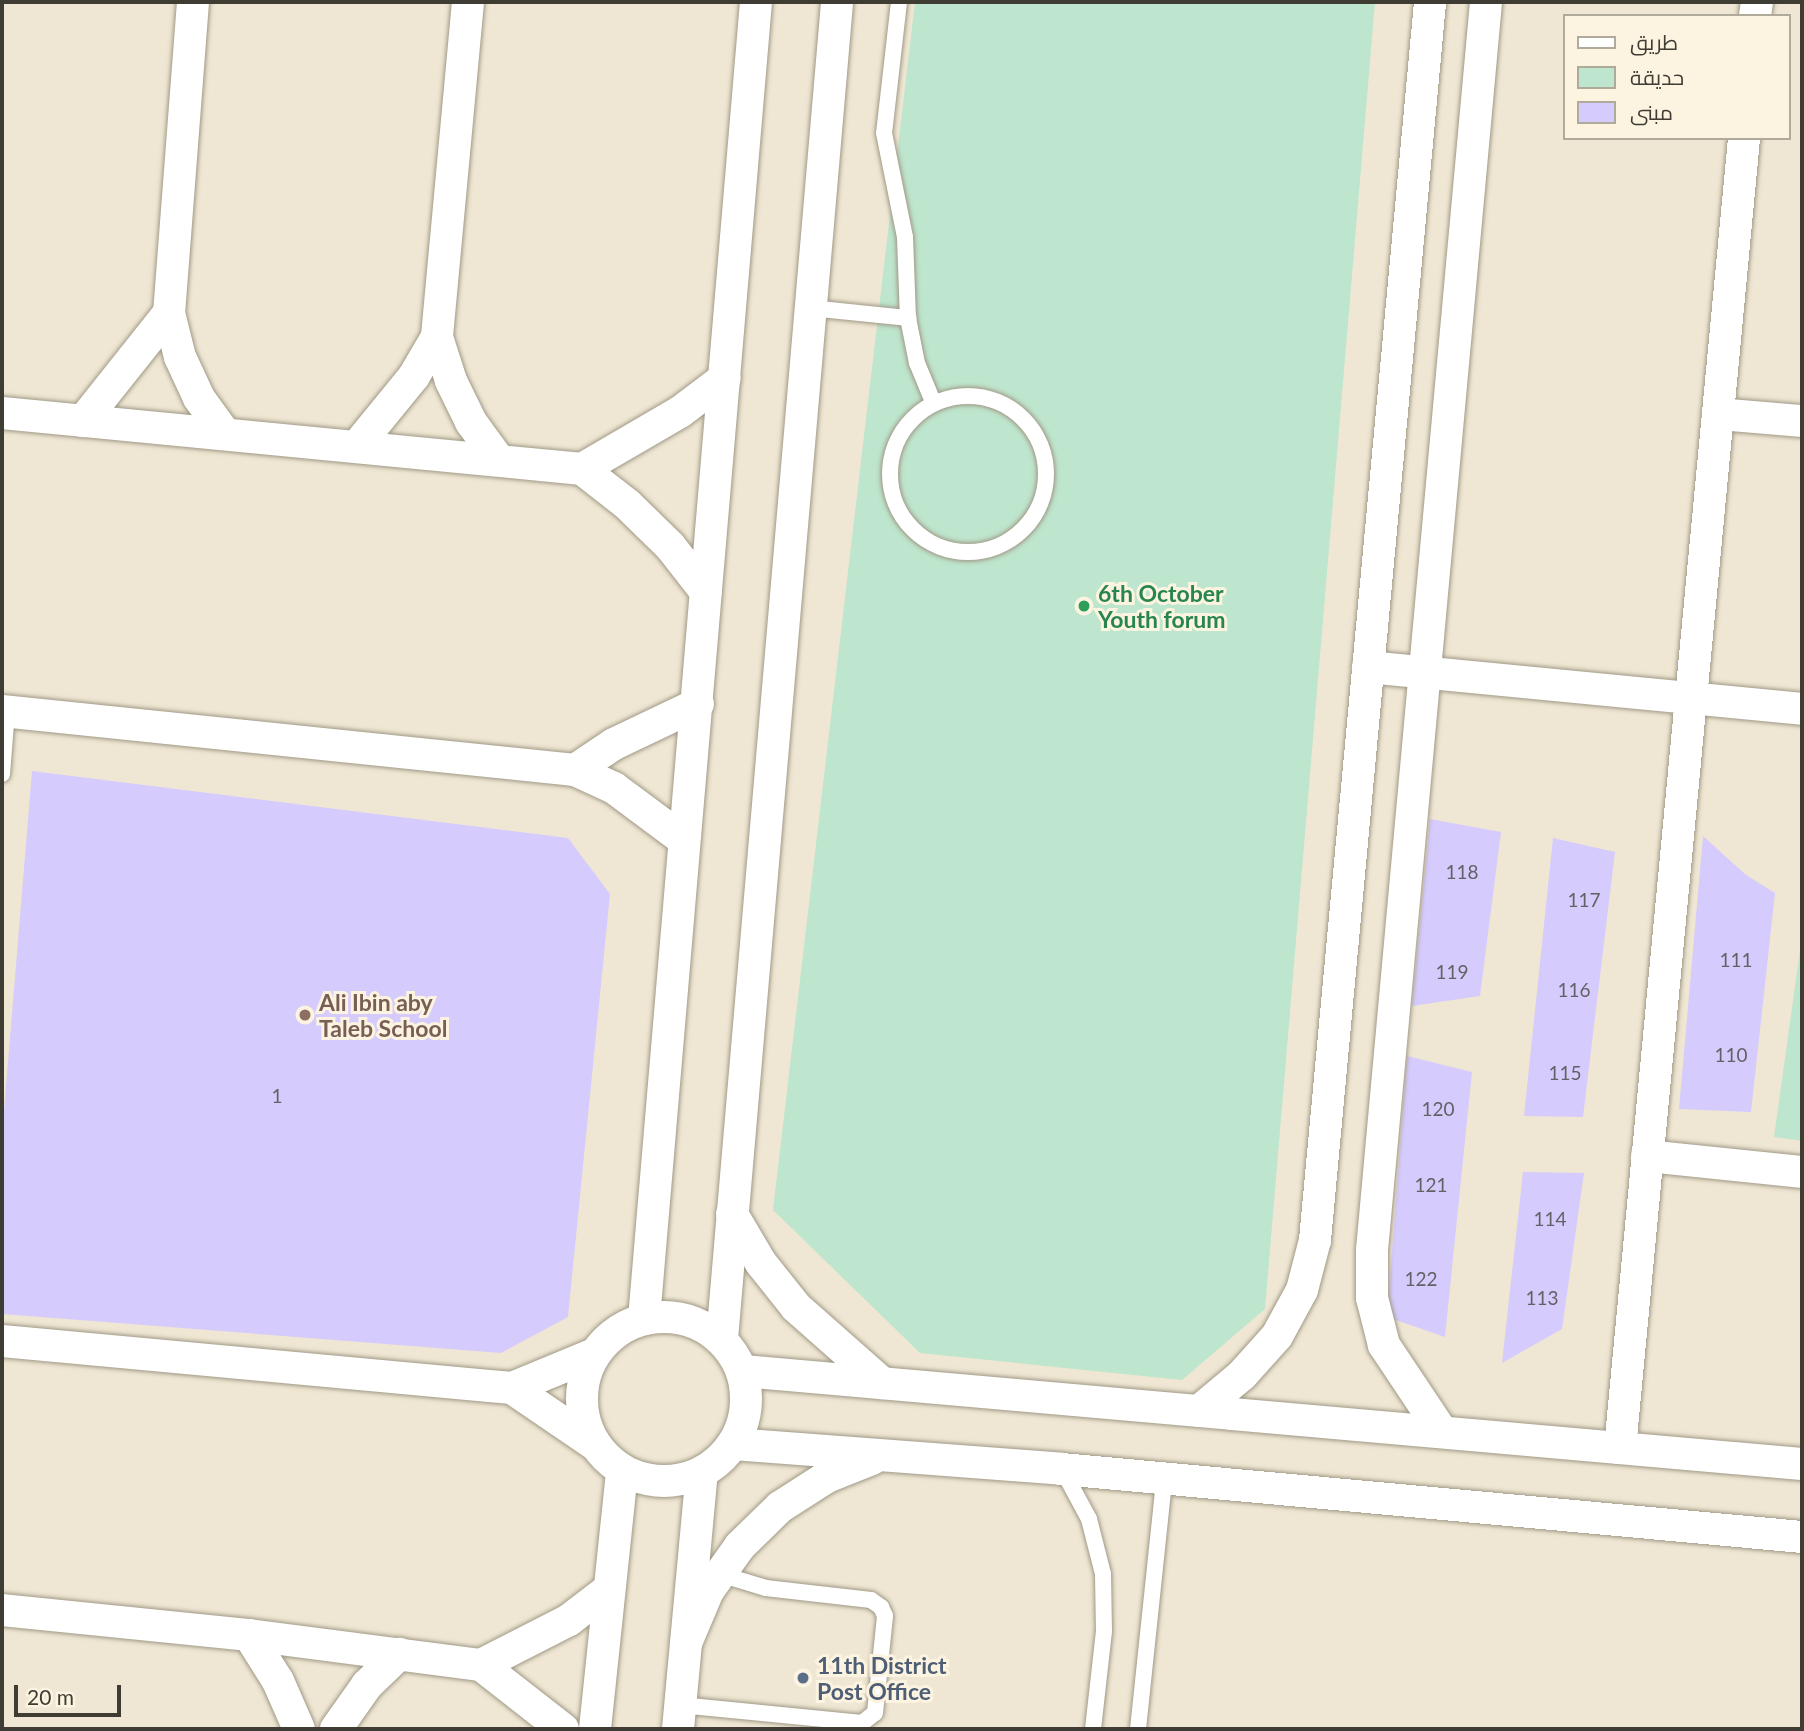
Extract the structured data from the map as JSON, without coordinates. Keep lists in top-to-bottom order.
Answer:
{
  "places": ["6th October Youth forum", "Ali Ibin aby Taleb School", "11th District Post Office"],
  "house_numbers": [
    "118",
    "117",
    "111",
    "119",
    "116",
    "110",
    "115",
    "1",
    "120",
    "121",
    "114",
    "122",
    "113"
  ],
  "legend": ["طريق", "حديقة", "مبنى"],
  "scale_bar": "20 m"
}
